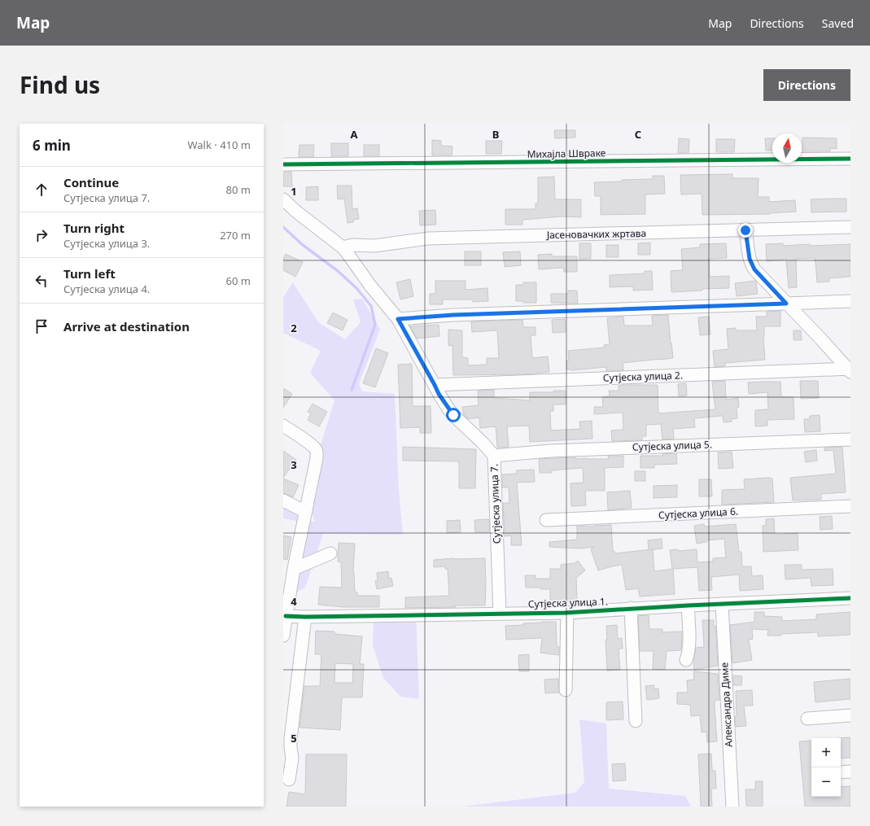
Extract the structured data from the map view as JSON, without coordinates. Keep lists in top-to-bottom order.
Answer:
{
  "streets": {
    "street": [
      "Михајла Швраке",
      "Јасеновачких жртава",
      "Сутјеска улица 2.",
      "Сутјеска улица 5.",
      "Сутјеска улица 7.",
      "Сутјеска улица 6.",
      "Сутјеска улица 1.",
      "Александра Диме"
    ]
  },
  "crossings": [
    ["Јасеновачких жртава", "Сутјеска улица 7."],
    ["Сутјеска улица 2.", "Сутјеска улица 7."],
    ["Сутјеска улица 5.", "Сутјеска улица 7."],
    ["Сутјеска улица 7.", "Сутјеска улица 1."],
    ["Сутјеска улица 1.", "Александра Диме"]
  ],
  "north": "top",
  "page": {
    "header": "Map",
    "nav": ["Map", "Directions", "Saved"],
    "title": "Find us",
    "buttons": "Directions",
    "heading": ["6 min", "Walk · 410 m"],
    "list": [
      ["Continue", "Сутјеска улица 7.", "80 m"],
      ["Turn right", "Сутјеска улица 3.", "270 m"],
      ["Turn left", "Сутјеска улица 4.", "60 m"],
      "Arrive at destination"
    ],
    "map_buttons": ["+", "−"]
  },
  "grid": {
    "columns": ["A", "B", "C"],
    "rows": [
      "1",
      "2",
      "3",
      "4",
      "5"
    ]
  }
}
